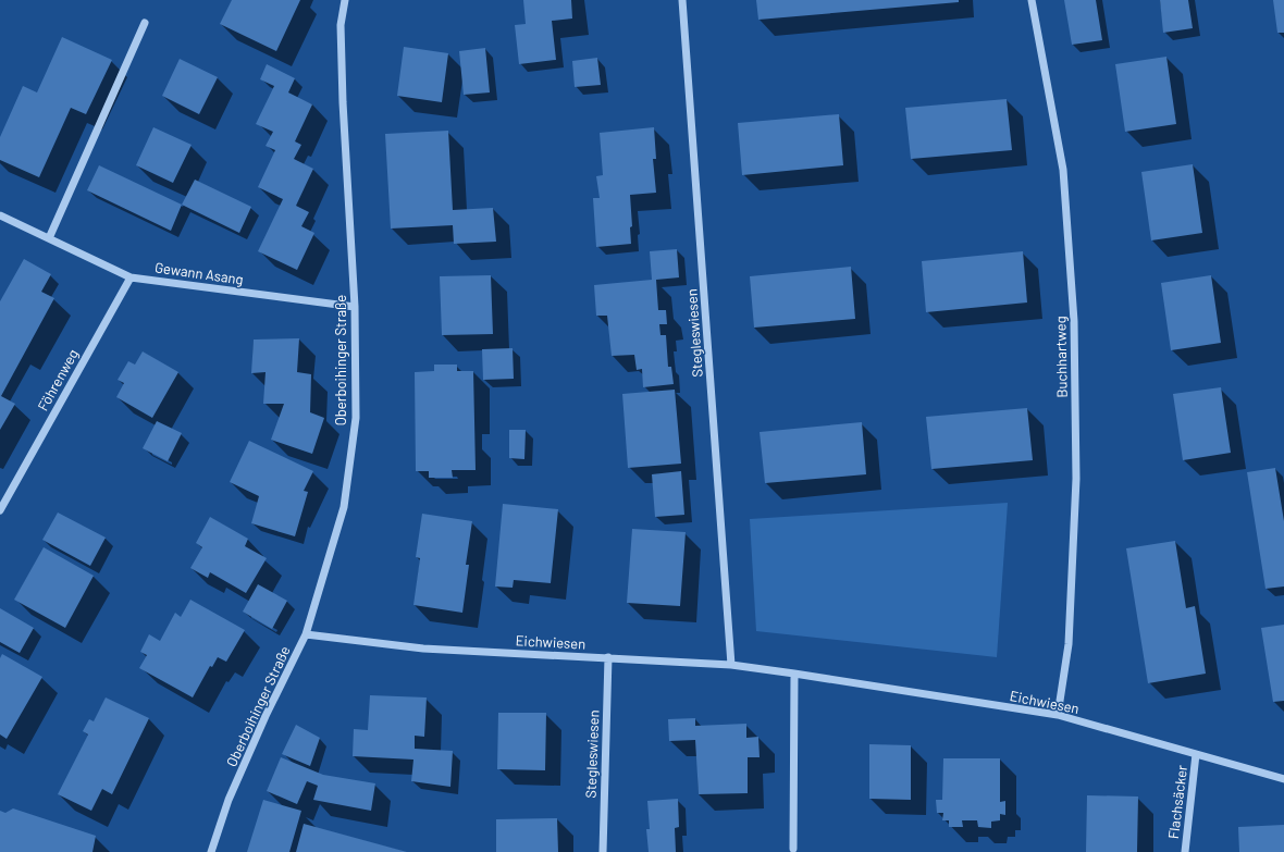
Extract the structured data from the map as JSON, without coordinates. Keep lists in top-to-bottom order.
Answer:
{
  "streets": {
    "street": [
      "Gewann Asang",
      "Stegleswiesen",
      "Buchhartweg",
      "Oberboihinger Straße",
      "Föhrenweg",
      "Eichwiesen",
      "Flachsäcker"
    ]
  },
  "crossings": [
    ["Gewann Asang", "Oberboihinger Straße"],
    ["Gewann Asang", "Föhrenweg"],
    ["Stegleswiesen", "Eichwiesen"],
    ["Buchhartweg", "Eichwiesen"],
    ["Oberboihinger Straße", "Eichwiesen"],
    ["Eichwiesen", "Flachsäcker"]
  ]
}
